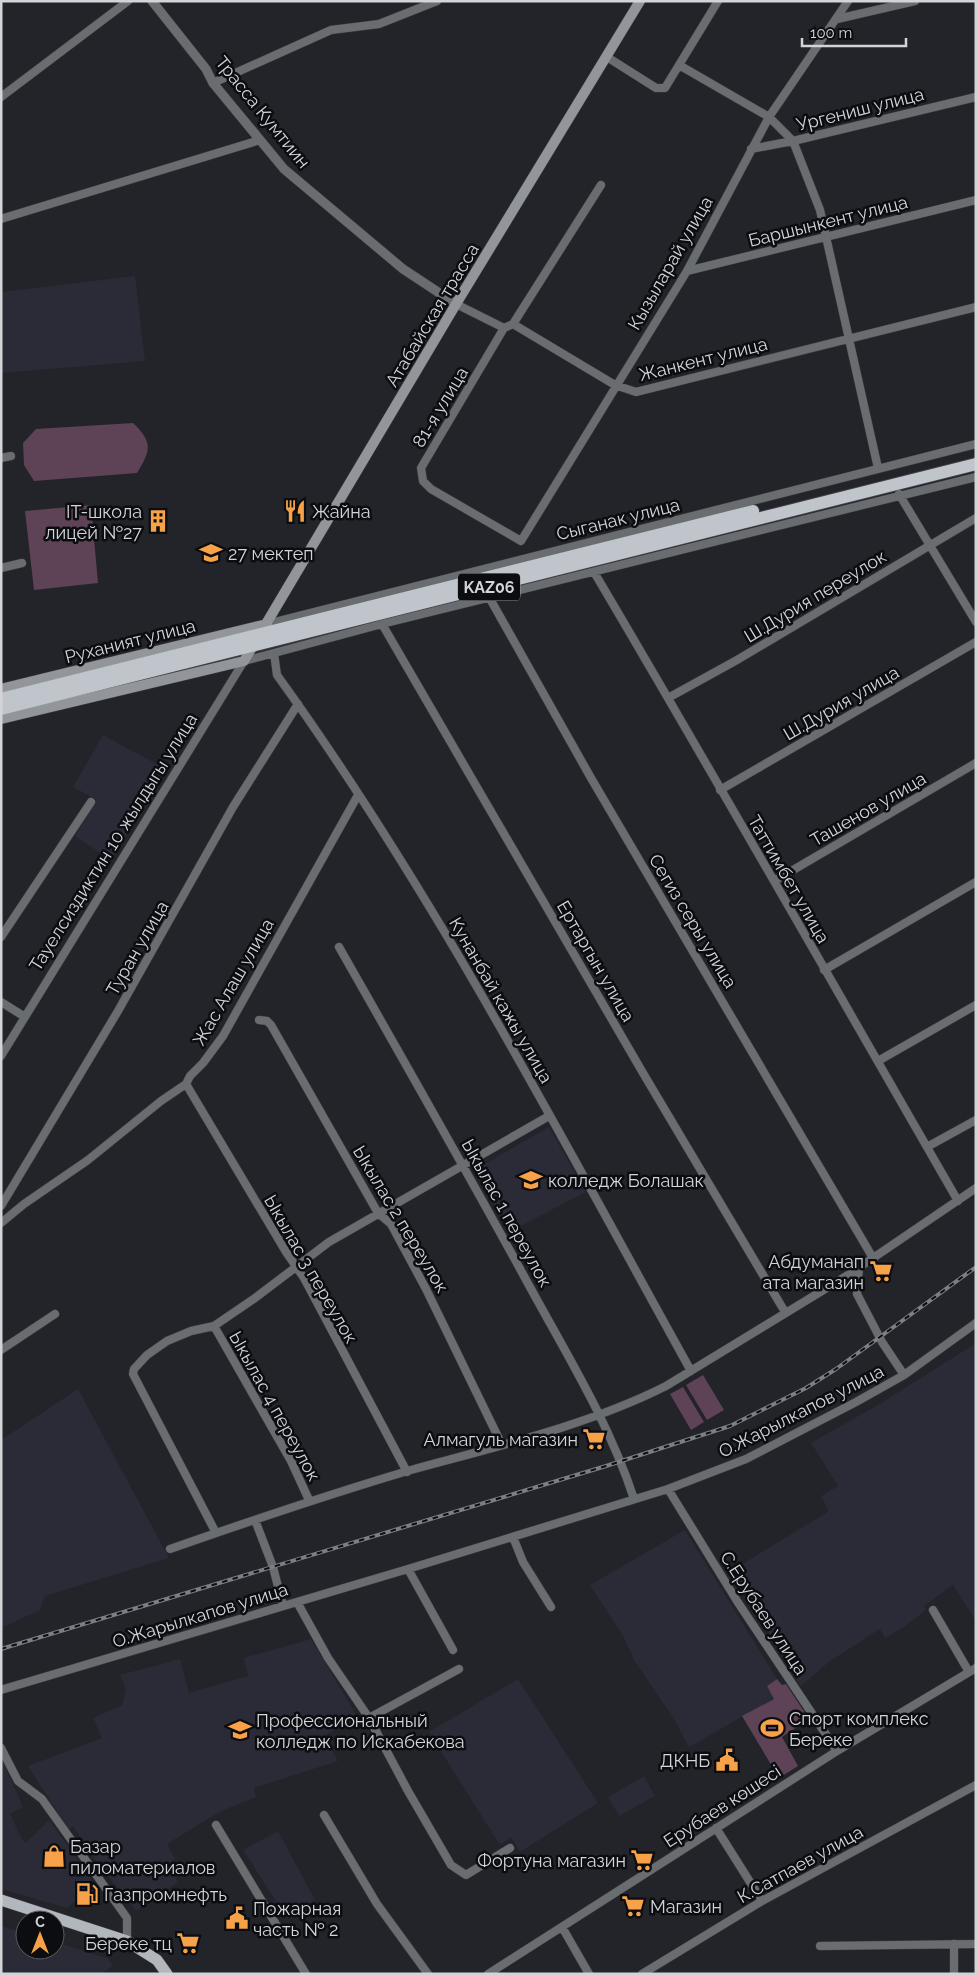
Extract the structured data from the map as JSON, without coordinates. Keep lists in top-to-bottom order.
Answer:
{
  "streets": {
    "highway": ["KАZ06"],
    "main road": ["Атабайская трасса", "Руханият улица", "Тауелсиздиктин 10 жылдыгы улица"],
    "street": [
      "Ургениш улица",
      "Трасса Кумтиин",
      "Баршынкент улица",
      "Кызыларай улица",
      "Жанкент улица",
      "81-я улица",
      "Сыганак улица",
      "Ш.Дурия переулок",
      "Ш.Дурия улица",
      "Ташенов улица",
      "Таттимбет улица",
      "Сегиз серы улица",
      "Туран улица",
      "Ертаргын улица",
      "Жас Алаш улица",
      "Кунанбай кажы улица",
      "Ыкылас 1 переулок",
      "Ыкылас 2 переулок",
      "Ыкылас 3 переулок",
      "Ыкылас 4 переулок",
      "О.Жарылкапов улица",
      "С.Ерубаев улица",
      "Ерубаев көшесі",
      "К.Сатпаев улица"
    ]
  },
  "crossings": [
    ["Ургениш улица", "Кызыларай улица"],
    ["Трасса Кумтиин", "Атабайская трасса"],
    ["Баршынкент улица", "Кызыларай улица"],
    ["Кызыларай улица", "Жанкент улица"],
    ["Кызыларай улица", "81-я улица"],
    ["Атабайская трасса", "Сыганак улица"],
    ["Атабайская трасса", "KАZ06"],
    ["Атабайская трасса", "Руханият улица"],
    ["Атабайская трасса", "Тауелсиздиктин 10 жылдыгы улица"],
    ["Сыганак улица", "KАZ06"],
    ["Сыганак улица", "Руханият улица"],
    ["KАZ06", "Руханият улица"],
    ["KАZ06", "Тауелсиздиктин 10 жылдыгы улица"],
    ["Ш.Дурия переулок", "Таттимбет улица"],
    ["Ш.Дурия улица", "Таттимбет улица"],
    ["Ташенов улица", "Таттимбет улица"],
    ["Туран улица", "Кунанбай кажы улица"],
    ["Жас Алаш улица", "Кунанбай кажы улица"],
    ["Жас Алаш улица", "Ыкылас 3 переулок"],
    ["Ыкылас 1 переулок", "О.Жарылкапов улица"],
    ["О.Жарылкапов улица", "С.Ерубаев улица"],
    ["С.Ерубаев улица", "Ерубаев көшесі"]
  ],
  "places": {
    "restaurant": ["Жайна"],
    "building": ["IT-школа лицей №27"],
    "school or university": ["27 мектеп", "колледж Болашак", "Профессиональный колледж по Искабекова"],
    "supermarket": [
      "Абдуманап ата магазин",
      "Алмагуль магазин",
      "Фортуна магазин",
      "Магазин",
      "Береке тц"
    ],
    "sports": ["Спорт комплекс Береке"],
    "public building": ["ДКНБ", "Пожарная часть № 2"],
    "shop": ["Базар пиломатериалов"],
    "fuel station": ["Газпромнефть"]
  },
  "scale_bar": "100 m",
  "north": "top"
}
